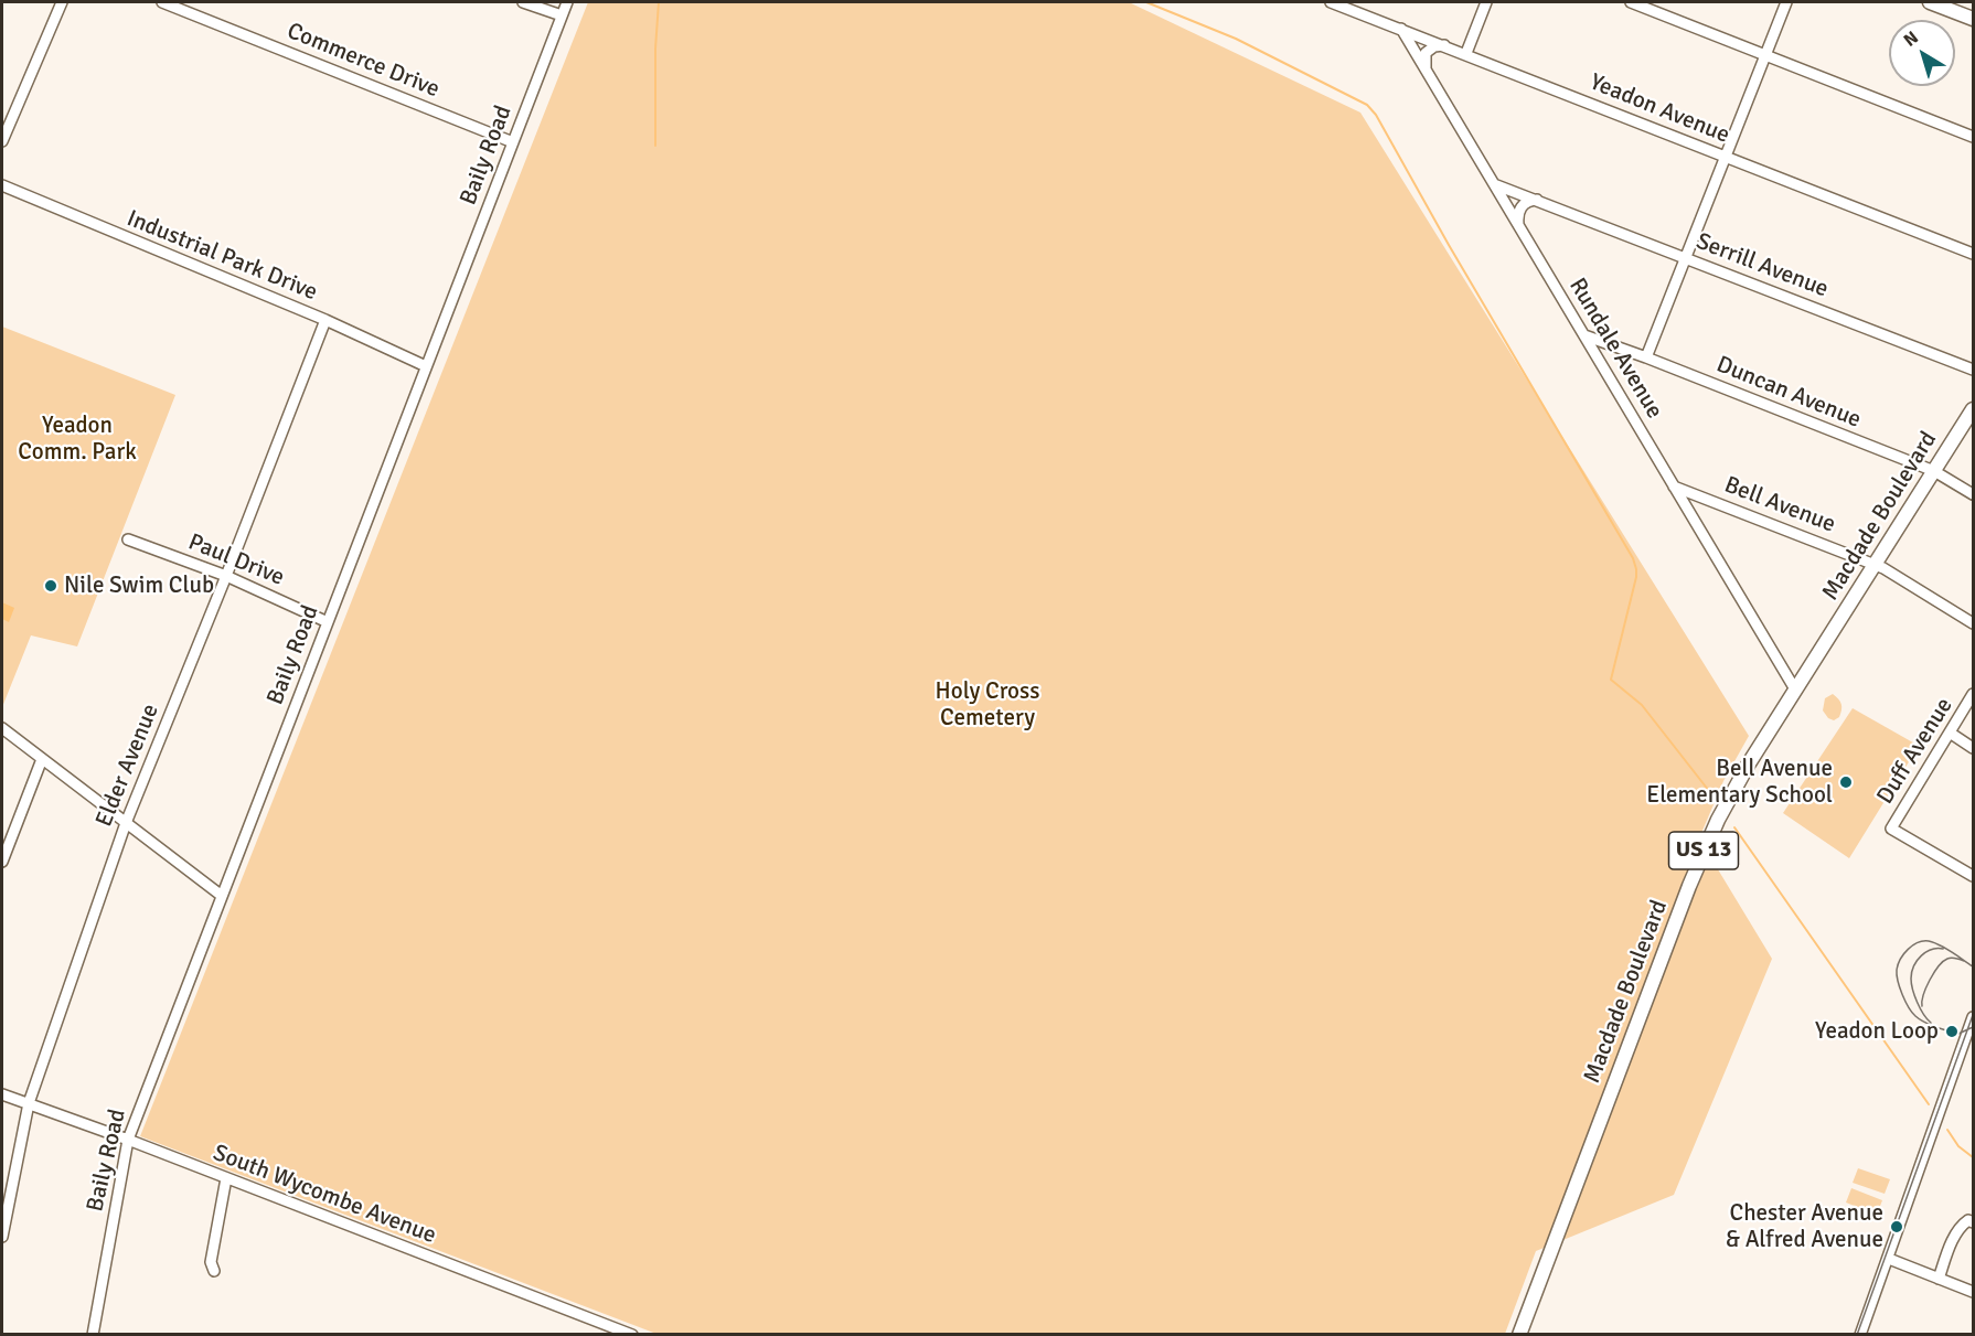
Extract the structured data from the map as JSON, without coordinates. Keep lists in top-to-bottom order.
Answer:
{
  "streets": {
    "main road": ["Macdade Boulevard", "US 13"],
    "street": [
      "Commerce Drive",
      "Yeadon Avenue",
      "Baily Road",
      "Industrial Park Drive",
      "Serrill Avenue",
      "Rundale Avenue",
      "Duncan Avenue",
      "Bell Avenue",
      "Paul Drive",
      "Duff Avenue",
      "Elder Avenue",
      "South Wycombe Avenue"
    ]
  },
  "crossings": [
    ["Commerce Drive", "Baily Road"],
    ["Yeadon Avenue", "Rundale Avenue"],
    ["Baily Road", "Industrial Park Drive"],
    ["Baily Road", "Paul Drive"],
    ["Baily Road", "South Wycombe Avenue"],
    ["Industrial Park Drive", "Elder Avenue"],
    ["Serrill Avenue", "Rundale Avenue"],
    ["Rundale Avenue", "Duncan Avenue"],
    ["Rundale Avenue", "Bell Avenue"],
    ["Rundale Avenue", "Macdade Boulevard"],
    ["Duncan Avenue", "Macdade Boulevard"],
    ["Bell Avenue", "Macdade Boulevard"],
    ["Paul Drive", "Elder Avenue"],
    ["Elder Avenue", "South Wycombe Avenue"]
  ],
  "parks": ["Yeadon Comm. Park", "Holy Cross Cemetery"],
  "places": [
    "Nile Swim Club",
    "Bell Avenue Elementary School",
    "Yeadon Loop",
    "Chester Avenue & Alfred Avenue"
  ],
  "north": "top left"
}
